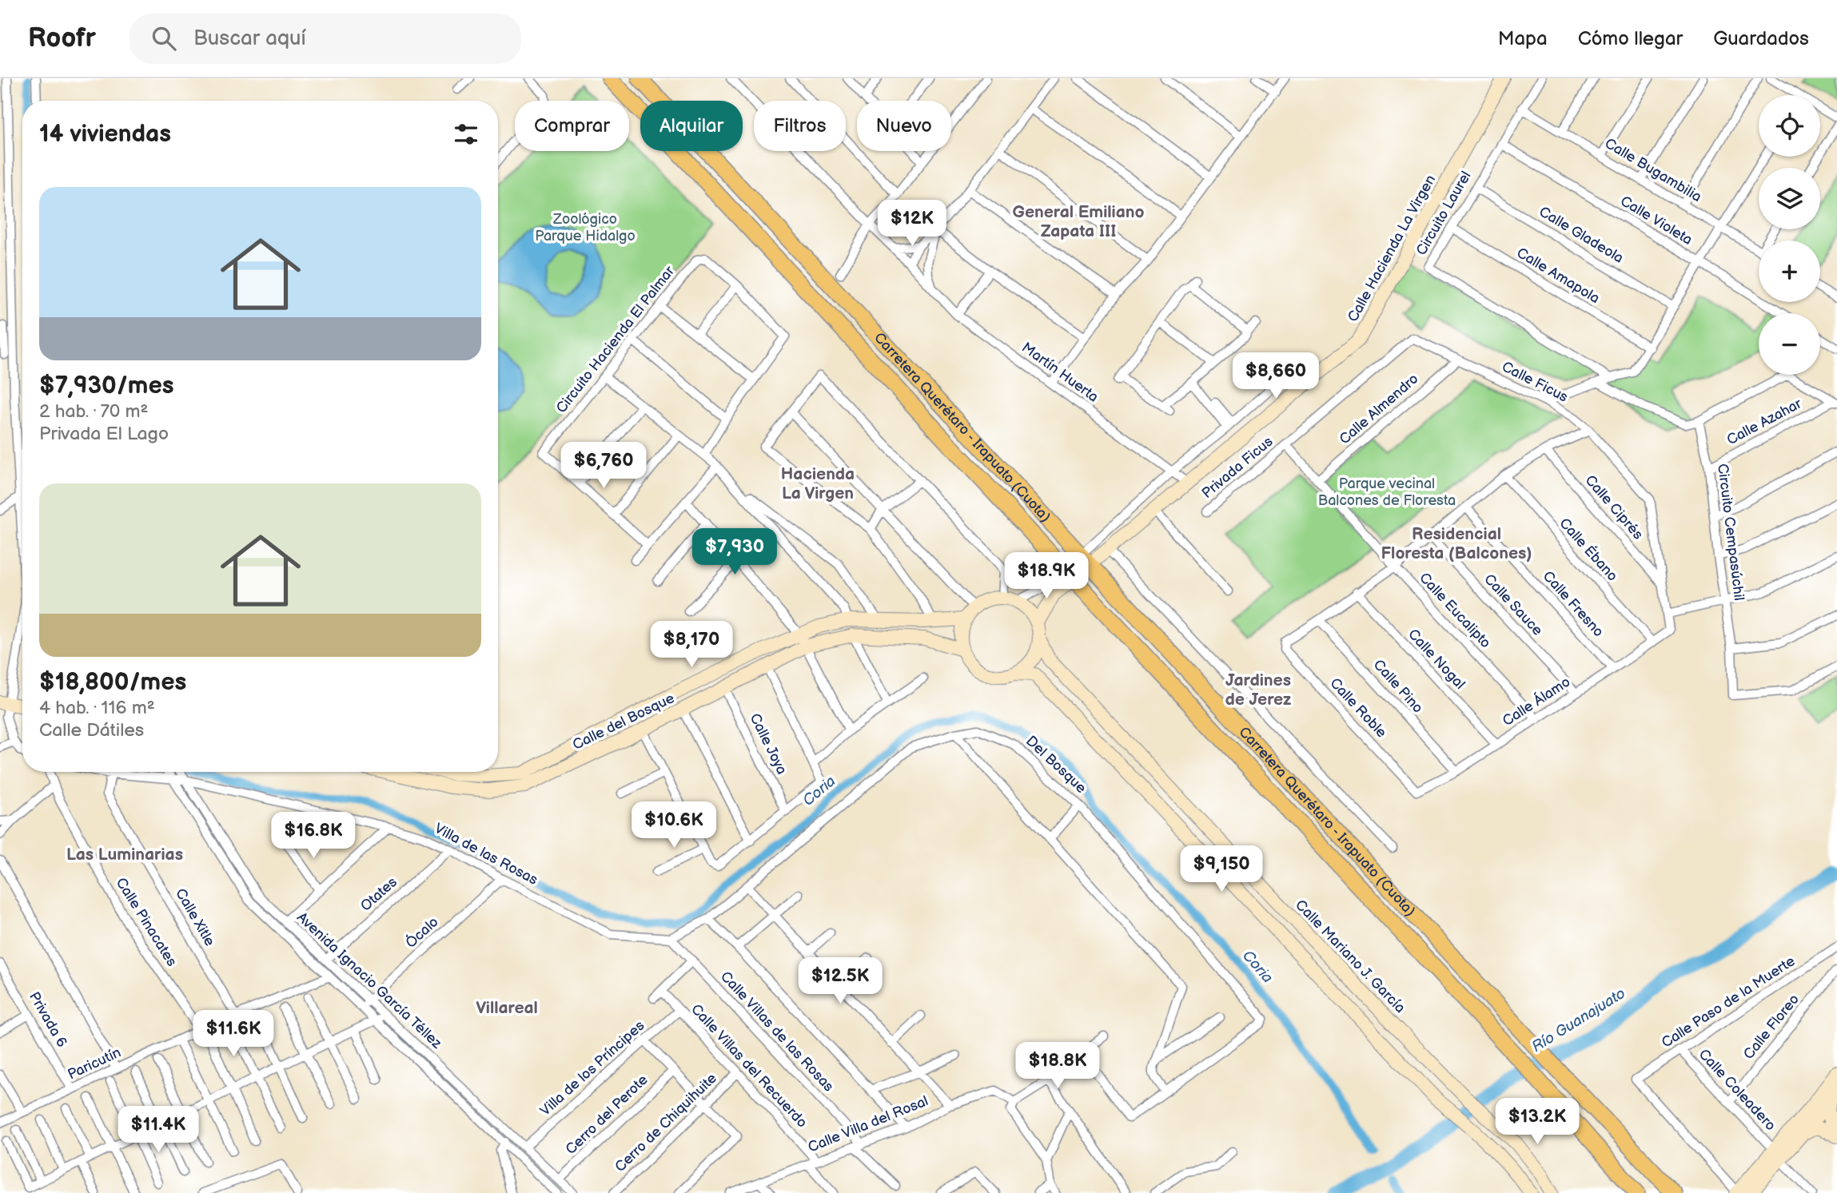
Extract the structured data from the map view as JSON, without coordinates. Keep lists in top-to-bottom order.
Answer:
{
  "streets": {
    "highway": ["Carretera Querétaro - Irapuato (Cuota)"],
    "street": [
      "Calle Bugambilia",
      "Circuito Laurel",
      "Calle Violeta",
      "Calle Gladeola",
      "Calle Hacienda La Virgen",
      "Calle Amapola",
      "Circuito Hacienda El Palmar",
      "Martín Huerta",
      "Calle Ficus",
      "Calle Almendro",
      "Calle Azahar",
      "Privada Ficus",
      "Calle Ciprés",
      "Circuito Cempasúchil",
      "Calle Ébano",
      "Calle Fresno",
      "Calle Sauce",
      "Calle Eucalipto",
      "Calle Nogal",
      "Calle Pino",
      "Calle Álamo",
      "Calle Roble",
      "Calle del Bosque",
      "Calle Joya",
      "Del Bosque",
      "Villa de las Rosas",
      "Otates",
      "Calle Xitle",
      "Calle Pinacates",
      "Ócalo",
      "Calle Mariano J. García",
      "Avenida Ignacio García Téllez",
      "Calle Paso de la Muerte",
      "Privada 6",
      "Calle Floreo",
      "Calle Villas de las Rosas",
      "Paricutín",
      "Calle Villas del Recuerdo",
      "Villa de los Príncipes",
      "Calle Coleadero",
      "Cerro del Perote",
      "Cerro de Chiquihuite",
      "Calle Villa del Rosal"
    ]
  },
  "crossings": [
    ["Calle Bugambilia", "Circuito Laurel"],
    ["Circuito Laurel", "Calle Violeta"],
    ["Circuito Laurel", "Calle Gladeola"],
    ["Circuito Laurel", "Calle Amapola"],
    ["Calle Hacienda La Virgen", "Martín Huerta"],
    ["Calle Ficus", "Calle Almendro"],
    ["Calle Ficus", "Privada Ficus"],
    ["Calle Ficus", "Calle Ciprés"],
    ["Calle Ficus", "Calle Eucalipto"],
    ["Calle Ficus", "Calle Álamo"],
    ["Calle Almendro", "Calle Eucalipto"],
    ["Calle Azahar", "Circuito Cempasúchil"],
    ["Privada Ficus", "Calle Eucalipto"],
    ["Calle Ébano", "Calle Álamo"],
    ["Calle Fresno", "Calle Álamo"],
    ["Calle Sauce", "Calle Álamo"],
    ["Calle Eucalipto", "Calle Álamo"],
    ["Calle Nogal", "Calle Álamo"],
    ["Calle Pino", "Calle Álamo"],
    ["Calle Pino", "Calle Roble"],
    ["Calle Álamo", "Calle Roble"],
    ["Calle del Bosque", "Calle Joya"],
    ["Calle del Bosque", "Calle Mariano J. García"],
    ["Del Bosque", "Villa de las Rosas"],
    ["Del Bosque", "Calle Villas de las Rosas"],
    ["Villa de las Rosas", "Otates"],
    ["Villa de las Rosas", "Calle Xitle"],
    ["Villa de las Rosas", "Ócalo"],
    ["Villa de las Rosas", "Avenida Ignacio García Téllez"],
    ["Villa de las Rosas", "Calle Villas de las Rosas"],
    ["Otates", "Avenida Ignacio García Téllez"],
    ["Calle Xitle", "Paricutín"],
    ["Calle Pinacates", "Paricutín"],
    ["Ócalo", "Avenida Ignacio García Téllez"],
    ["Avenida Ignacio García Téllez", "Paricutín"],
    ["Avenida Ignacio García Téllez", "Villa de los Príncipes"],
    ["Avenida Ignacio García Téllez", "Cerro del Perote"],
    ["Calle Paso de la Muerte", "Calle Coleadero"],
    ["Privada 6", "Paricutín"],
    ["Calle Floreo", "Calle Coleadero"],
    ["Calle Villas de las Rosas", "Calle Villa del Rosal"],
    ["Calle Villas del Recuerdo", "Villa de los Príncipes"],
    ["Calle Villas del Recuerdo", "Cerro de Chiquihuite"],
    ["Calle Villas del Recuerdo", "Calle Villa del Rosal"]
  ],
  "districts": [
    "General Emiliano Zapata III",
    "Hacienda La Virgen",
    "Residencial Floresta (Balcones)",
    "Jardines de Jerez",
    "Las Luminarias",
    "Villareal"
  ],
  "water": ["Coria", "Río Guanajuato"],
  "parks": ["Zoológico Parque Hidalgo", "Parque vecinal Balcones de Floresta"],
  "page": {
    "header": "Roofr",
    "search": "Buscar aquí",
    "nav": ["Mapa", "Cómo llegar", "Guardados"],
    "map_buttons": ["+", "−"],
    "chip": [
      "Comprar",
      "Alquilar",
      "Filtros",
      "Nuevo"
    ],
    "heading": "14 viviendas",
    "list": [
      {
        "name": "$7,930/mes",
        "note": "2 hab. · 70 m² · Privada El Lago"
      },
      {
        "name": "$18,800/mes",
        "note": "4 hab. · 116 m² · Calle Dátiles"
      }
    ],
    "price": [
      "$12K",
      "$8,660",
      "$6,760",
      "$7,930",
      "$18.9K",
      "$8,170",
      "$10.6K",
      "$16.8K",
      "$9,150",
      "$12.5K",
      "$11.6K",
      "$18.8K",
      "$13.2K",
      "$11.4K"
    ]
  }
}
